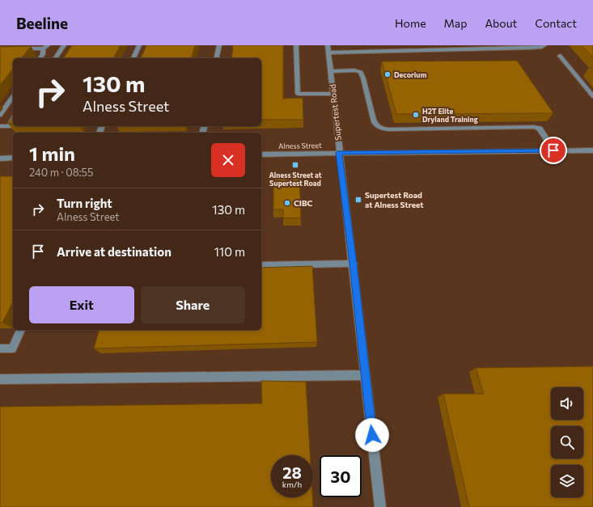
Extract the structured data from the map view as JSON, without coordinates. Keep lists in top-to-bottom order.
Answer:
{
  "streets": {
    "street": ["Supertest Road", "Alness Street"]
  },
  "crossings": [
    ["Supertest Road", "Alness Street"]
  ],
  "places": {
    "other": ["Decorium", "H2T Elite Dryland Training", "CIBC"],
    "transit": ["Alness Street at Supertest Road", "Supertest Road at Alness Street"]
  },
  "page": {
    "header": "Beeline",
    "nav": [
      "Home",
      "Map",
      "About",
      "Contact"
    ],
    "turn": ["130 m", "Alness Street"],
    "heading": ["1 min", "240 m · 08:55"],
    "list": [
      {
        "name": "Turn right",
        "note": "Alness Street",
        "value": "130 m"
      },
      {
        "name": "Arrive at destination",
        "value": "110 m"
      }
    ],
    "buttons": ["Exit", "Share"],
    "speed": "28 km/h",
    "limit": "30"
  }
}
